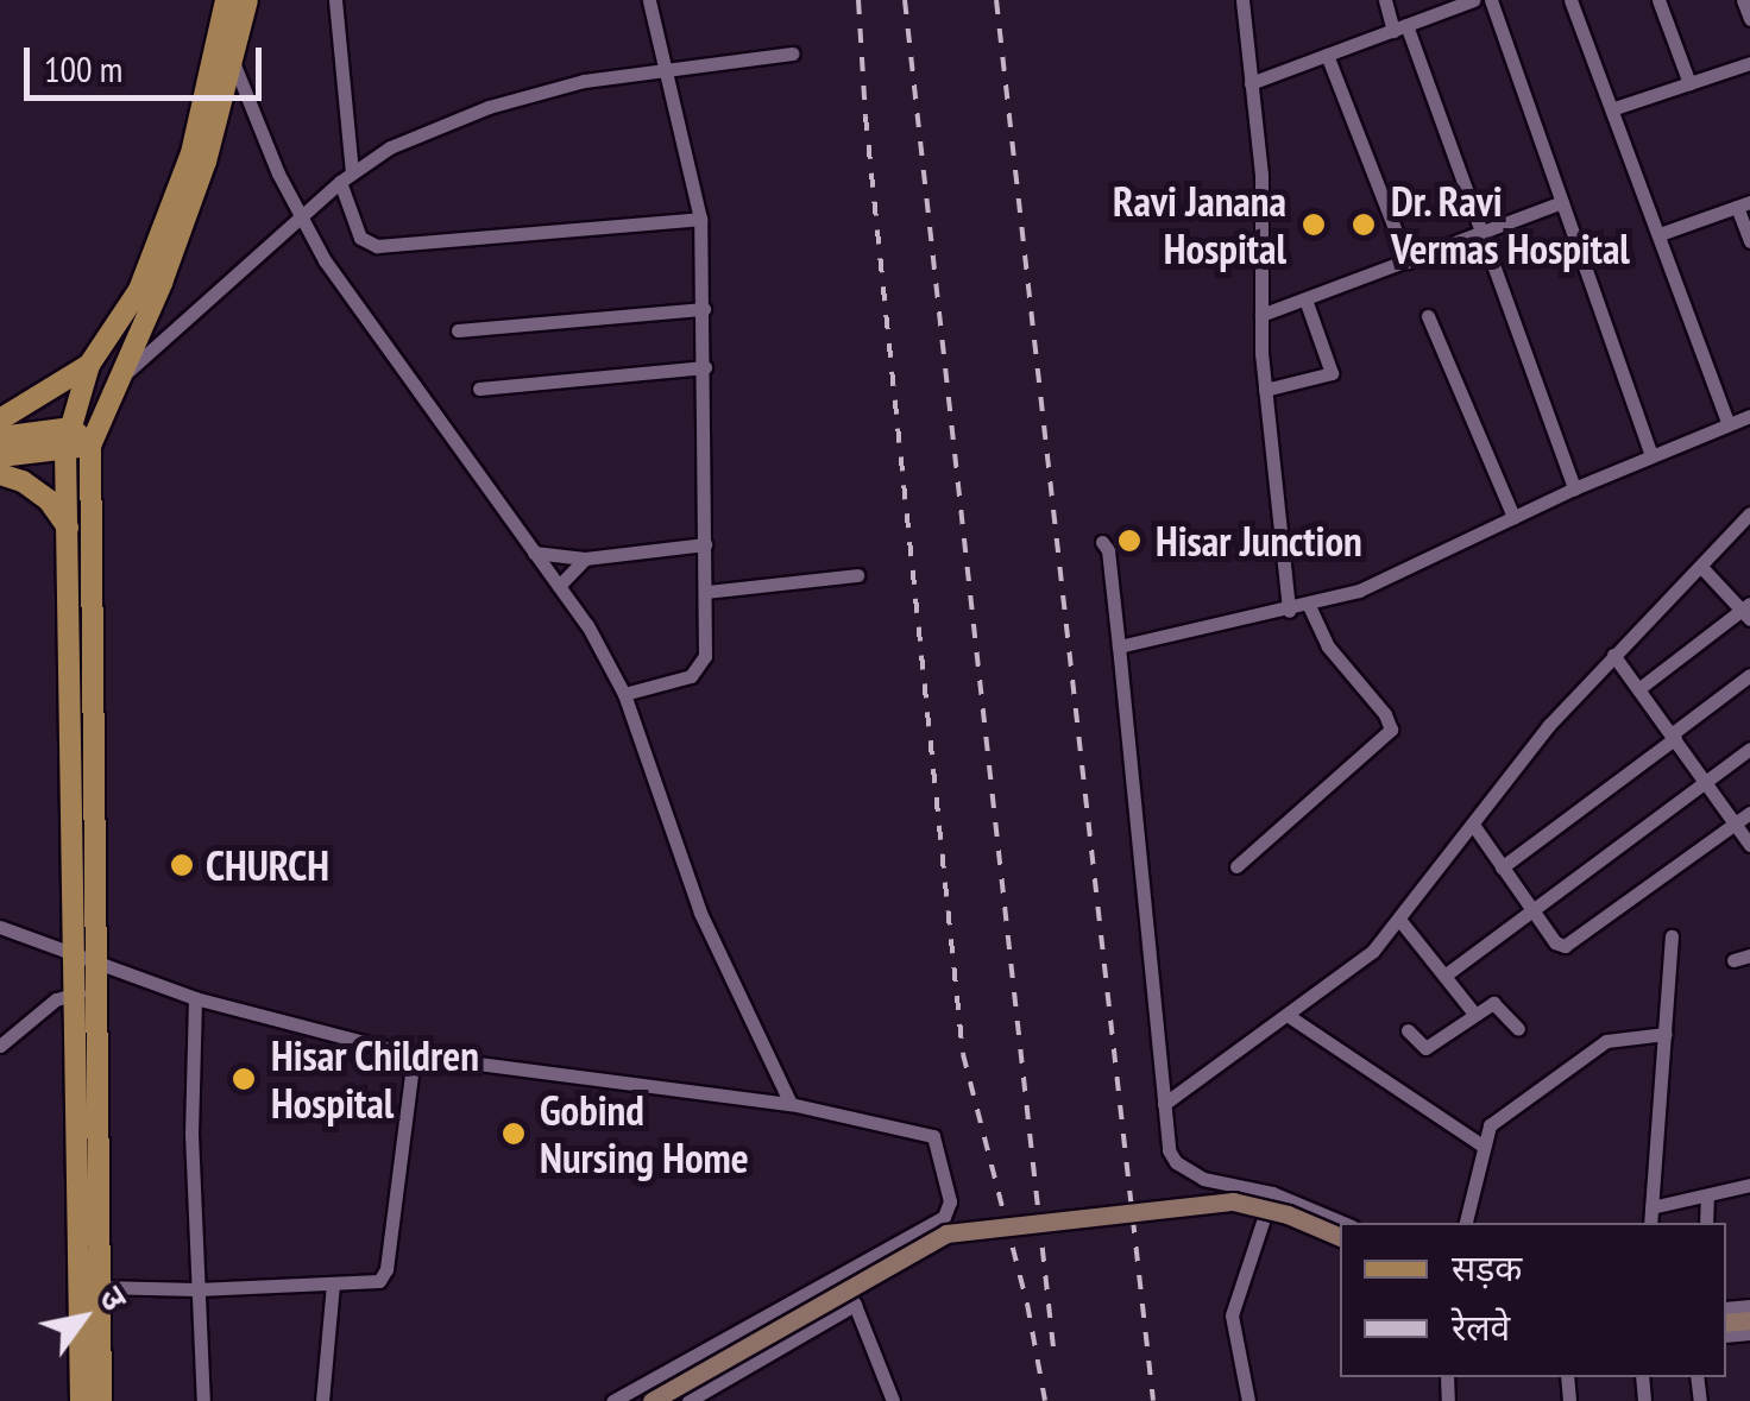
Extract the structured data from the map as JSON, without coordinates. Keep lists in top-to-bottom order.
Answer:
{
  "places": [
    "Ravi Janana Hospital",
    "Dr. Ravi Vermas Hospital",
    "Hisar Junction",
    "CHURCH",
    "Hisar Children Hospital",
    "Gobind Nursing Home"
  ],
  "legend": ["सड़क", "रेलवे"],
  "scale_bar": "100 m",
  "north": "top right"
}
